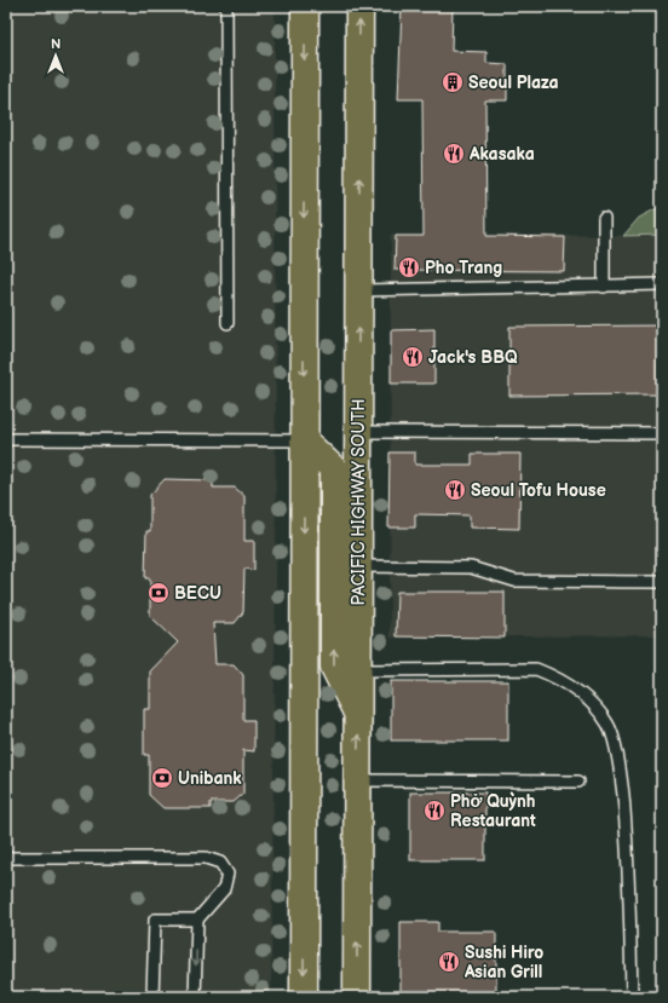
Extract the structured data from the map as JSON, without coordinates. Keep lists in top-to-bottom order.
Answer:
{
  "streets": {
    "main road": ["PACIFIC HIGHWAY SOUTH"]
  },
  "places": {
    "building": ["Seoul Plaza"],
    "restaurant": [
      "Akasaka",
      "Pho Trang",
      "Jack's BBQ",
      "Seoul Tofu House",
      "Phở Quỳnh Restaurant",
      "Sushi Hiro Asian Grill"
    ],
    "bank": ["BECU", "Unibank"]
  },
  "north": "top"
}
